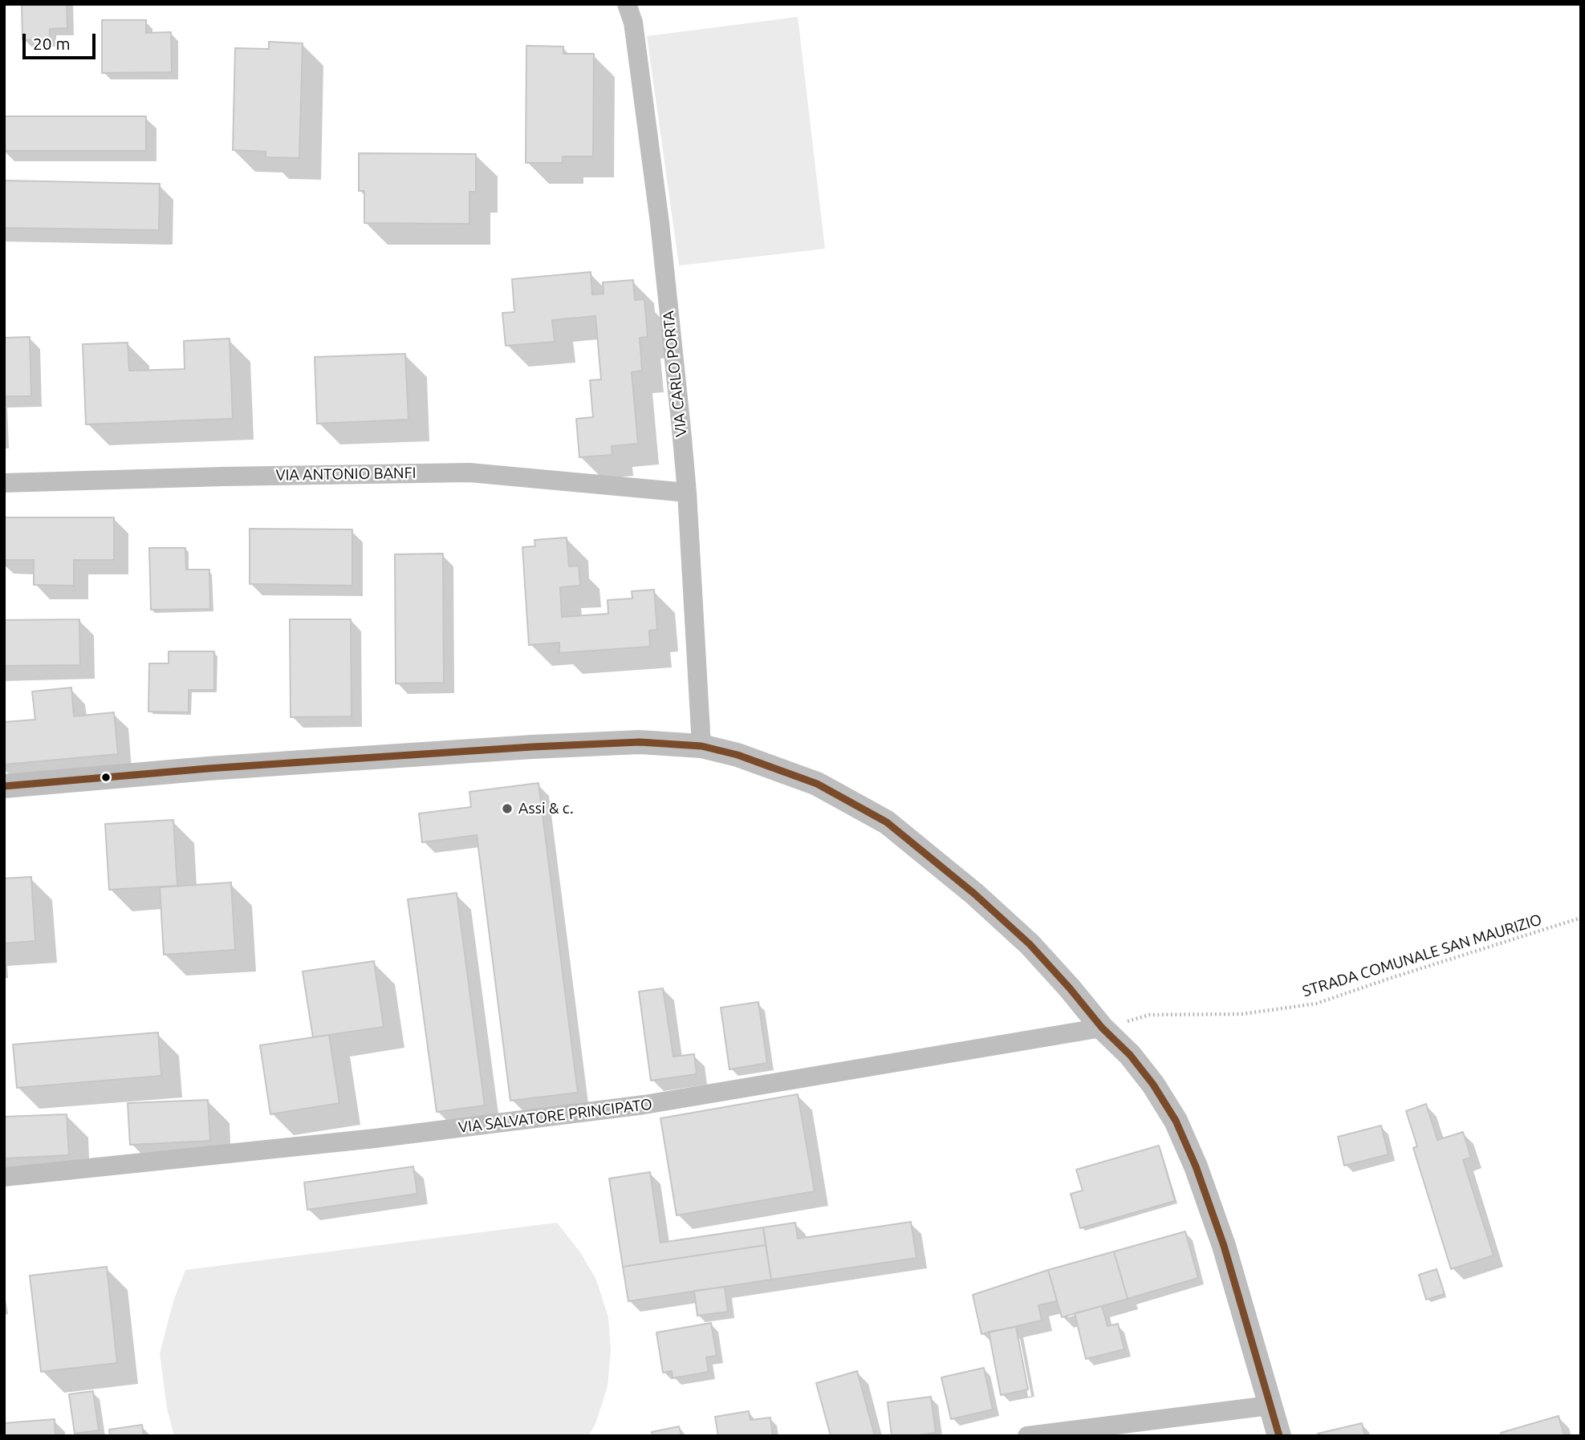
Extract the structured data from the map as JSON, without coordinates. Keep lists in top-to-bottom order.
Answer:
{
  "streets": {
    "street": ["VIA CARLO PORTA", "VIA ANTONIO BANFI", "VIA SALVATORE PRINCIPATO"],
    "path": ["STRADA COMUNALE SAN MAURIZIO"]
  },
  "crossings": [
    ["VIA CARLO PORTA", "VIA ANTONIO BANFI"],
    ["STRADA COMUNALE SAN MAURIZIO", "VIA SALVATORE PRINCIPATO"]
  ],
  "places": ["Assi & c."],
  "scale_bar": "20 m"
}
